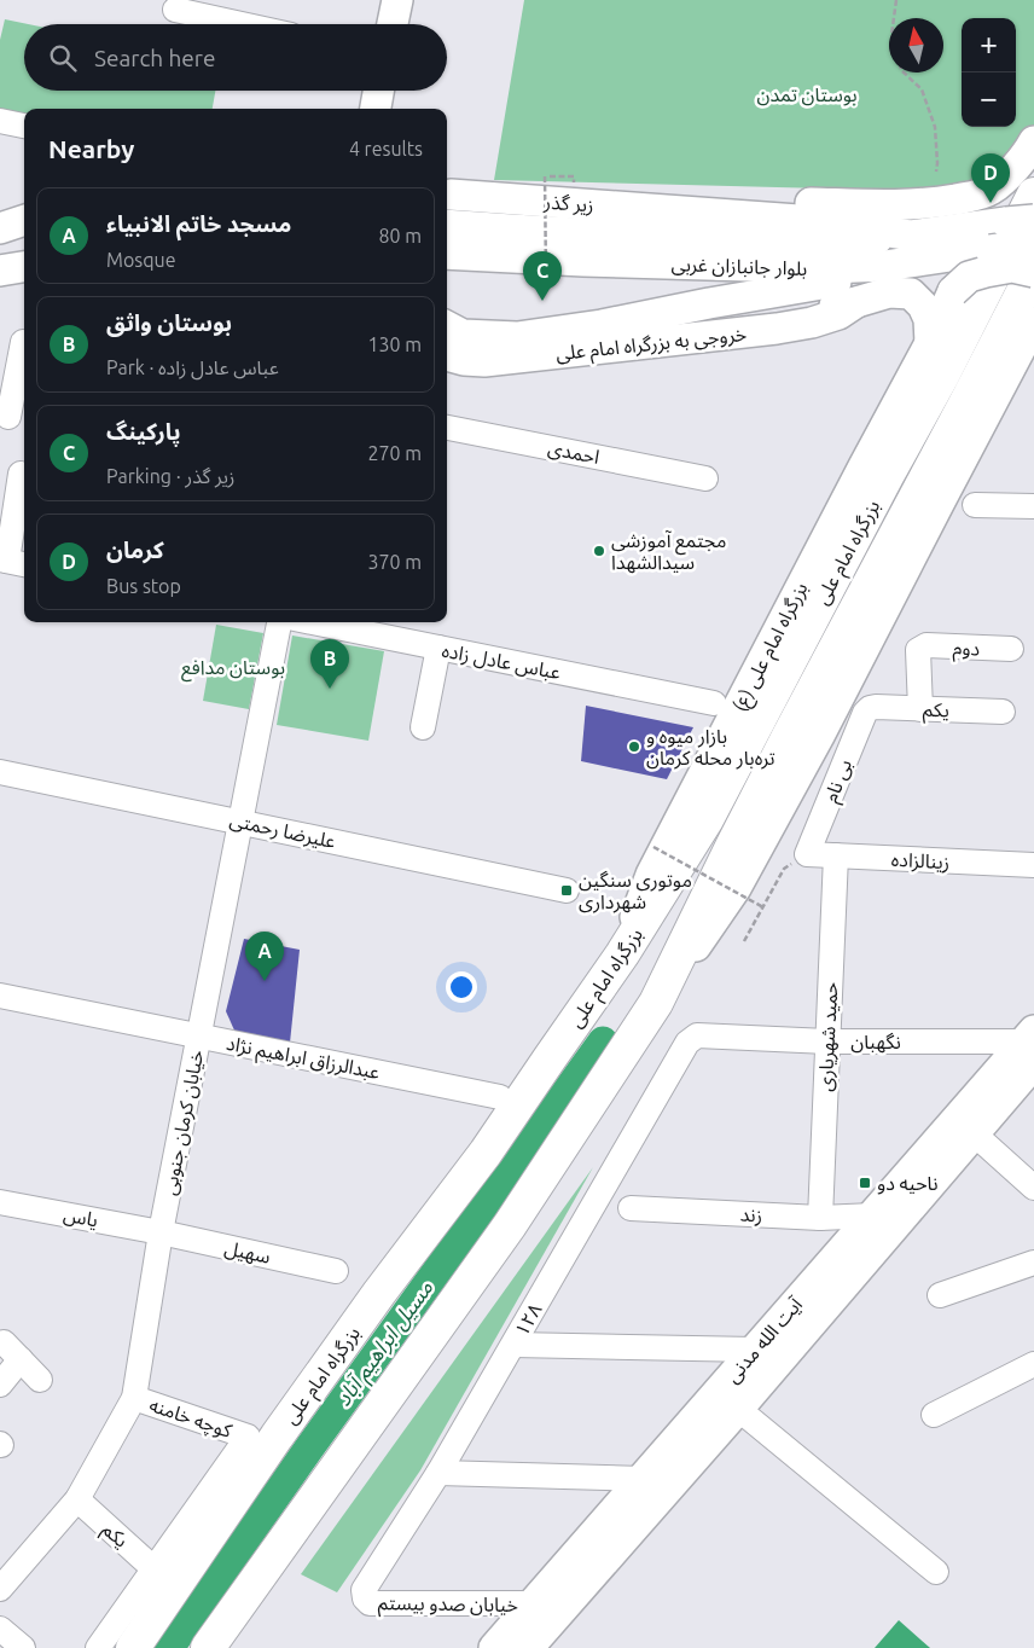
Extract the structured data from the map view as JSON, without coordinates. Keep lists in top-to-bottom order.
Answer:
{
  "streets": {
    "highway": ["بزرگراه امام علی"],
    "main road": [
      "زیر گذر",
      "بلوار جانبازان غربی",
      "خروجی به بزرگراه امام علی",
      "بزرگراه امام علی (ع)",
      "آیت الله مدنی"
    ],
    "street": [
      "احمدی",
      "دوم",
      "عباس عادل زاده",
      "یکم",
      "بی نام",
      "علیرضا رحمتی",
      "زینالزاده",
      "حمید شهریاری",
      "نگهبان",
      "عبدالرزاق ابراهیم نژاد",
      "خیابان کرمان جنوبی",
      "زند",
      "یاس",
      "سهیل",
      "۱۲۸",
      "کوچه خامنه",
      "خیابان صدو بیستم"
    ]
  },
  "crossings": [
    ["زیر گذر", "بلوار جانبازان غربی"],
    ["بزرگراه امام علی", "بزرگراه امام علی (ع)"],
    ["دوم", "یکم"],
    ["یکم", "بی نام"],
    ["یکم", "خیابان کرمان جنوبی"],
    ["یکم", "کوچه خامنه"],
    ["بی نام", "زینالزاده"],
    ["علیرضا رحمتی", "خیابان کرمان جنوبی"],
    ["زینالزاده", "حمید شهریاری"],
    ["حمید شهریاری", "نگهبان"],
    ["حمید شهریاری", "زند"],
    ["نگهبان", "۱۲۸"],
    ["نگهبان", "آیت الله مدنی"],
    ["عبدالرزاق ابراهیم نژاد", "خیابان کرمان جنوبی"],
    ["خیابان کرمان جنوبی", "یاس"],
    ["خیابان کرمان جنوبی", "سهیل"],
    ["خیابان کرمان جنوبی", "کوچه خامنه"],
    ["زند", "آیت الله مدنی"],
    ["یاس", "سهیل"],
    ["۱۲۸", "خیابان صدو بیستم"],
    ["آیت الله مدنی", "خیابان صدو بیستم"]
  ],
  "water": ["مسیل ابراهیم آباد"],
  "parks": ["بوستان تمدن", "بوستان مدافع"],
  "places": {
    "other": ["مجتمع آموزشی سیدالشهدا", "بازار میوه و تره‌بار محله کرمان"],
    "transit": ["موتوری سنگین شهرداری", "ناحیه دو"]
  },
  "north": "top",
  "page": {
    "map_buttons": ["+", "−"],
    "search": "Search here",
    "heading": ["Nearby", "4 results"],
    "pins": [
      "D",
      "C",
      "B",
      "A"
    ],
    "list": [
      {
        "mark": "A",
        "name": "مسجد خاتم الانبیاء",
        "note": "Mosque",
        "value": "80 m"
      },
      {
        "mark": "B",
        "name": "بوستان واثق",
        "note": "Park · عباس عادل زاده",
        "value": "130 m"
      },
      {
        "mark": "C",
        "name": "پارکینگ",
        "note": "Parking · زیر گذر",
        "value": "270 m"
      },
      {
        "mark": "D",
        "name": "کرمان",
        "note": "Bus stop",
        "value": "370 m"
      }
    ]
  }
}
